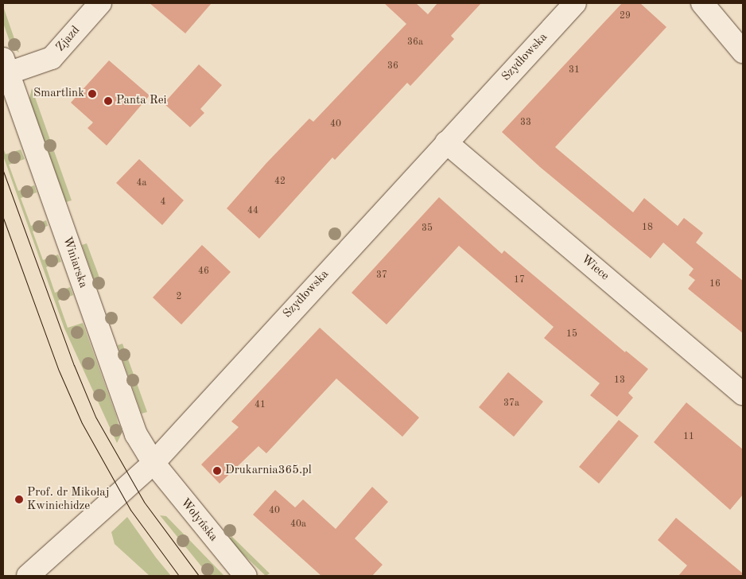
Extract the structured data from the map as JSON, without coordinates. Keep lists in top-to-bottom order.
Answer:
{
  "streets": {
    "street": [
      "Zjazd",
      "Szydłowska",
      "Winiarska",
      "Wiece",
      "Wołyńska"
    ]
  },
  "crossings": [
    ["Zjazd", "Winiarska"],
    ["Szydłowska", "Winiarska"],
    ["Szydłowska", "Wiece"],
    ["Szydłowska", "Wołyńska"],
    ["Winiarska", "Wołyńska"]
  ],
  "places": [
    "Smartlink",
    "Panta Rei",
    "Drukarnia365.pl",
    "Prof. dr Mikołaj Kwinichidze"
  ],
  "house_numbers": [
    "29",
    "36a",
    "36",
    "31",
    "33",
    "40",
    "42",
    "4a",
    "4",
    "44",
    "18",
    "35",
    "46",
    "37",
    "17",
    "16",
    "2",
    "15",
    "13",
    "37a",
    "41",
    "11",
    "40",
    "40a"
  ]
}
